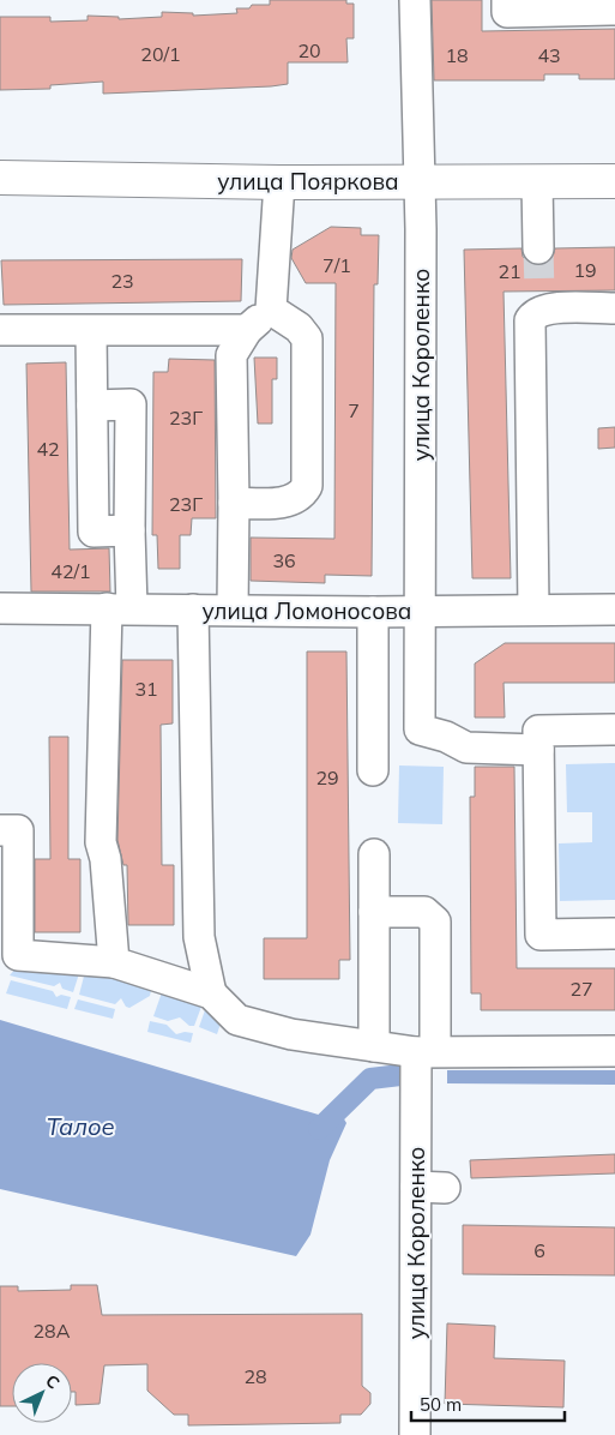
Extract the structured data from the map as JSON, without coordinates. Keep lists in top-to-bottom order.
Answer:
{
  "streets": {
    "main road": ["улица Пояркова"],
    "street": ["улица Короленко", "улица Ломоносова"]
  },
  "crossings": [
    ["улица Пояркова", "улица Короленко"],
    ["улица Короленко", "улица Ломоносова"]
  ],
  "water": ["Талое"],
  "house_numbers": [
    "20",
    "20/1",
    "18",
    "43",
    "7/1",
    "19",
    "21",
    "23",
    "7",
    "23Г",
    "42",
    "23Г",
    "36",
    "42/1",
    "31",
    "29",
    "27",
    "6",
    "28А",
    "28"
  ],
  "scale_bar": "50 m",
  "north": "top right"
}
